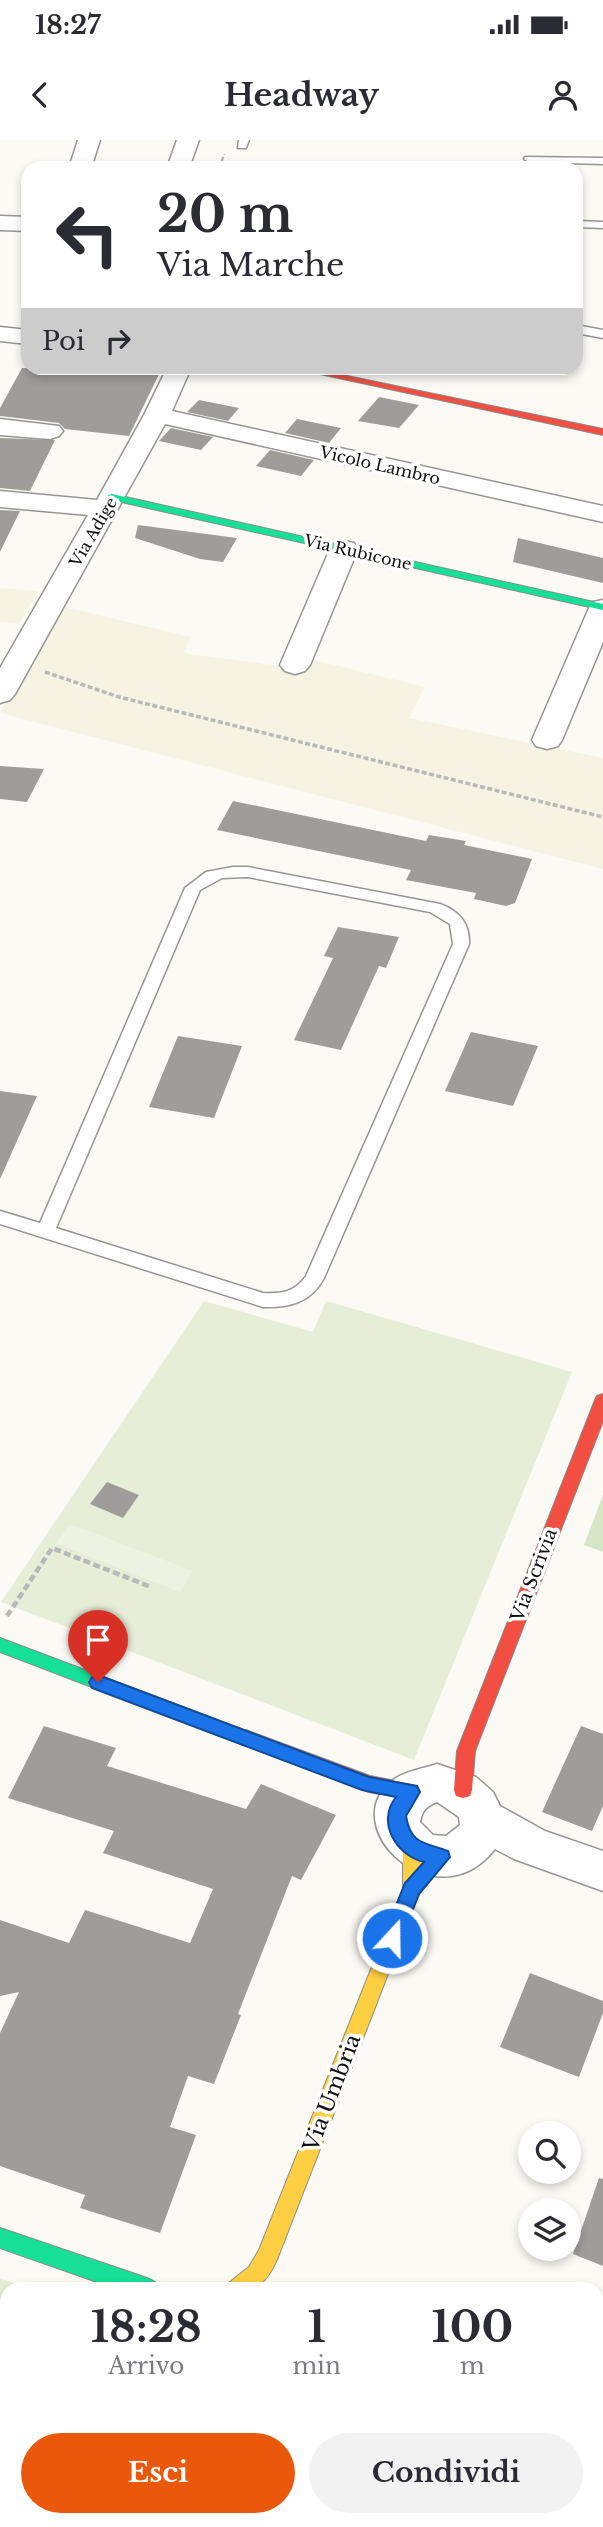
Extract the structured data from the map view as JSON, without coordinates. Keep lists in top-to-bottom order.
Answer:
{
  "streets": {
    "street": [
      "Vicolo Lambro",
      "Via Adige",
      "Via Rubicone",
      "Via Scrivia",
      "Via Umbria"
    ]
  },
  "crossings": [
    ["Vicolo Lambro", "Via Adige"],
    ["Via Adige", "Via Rubicone"],
    ["Via Scrivia", "Via Umbria"]
  ],
  "page": {
    "status": "18:27",
    "header": "Headway",
    "turn": ["20 m", "Via Marche"],
    "then": "Poi",
    "eta": [
      "18:28",
      "Arrivo",
      "1",
      "min",
      "100",
      "m"
    ],
    "buttons": ["Esci", "Condividi"]
  }
}
